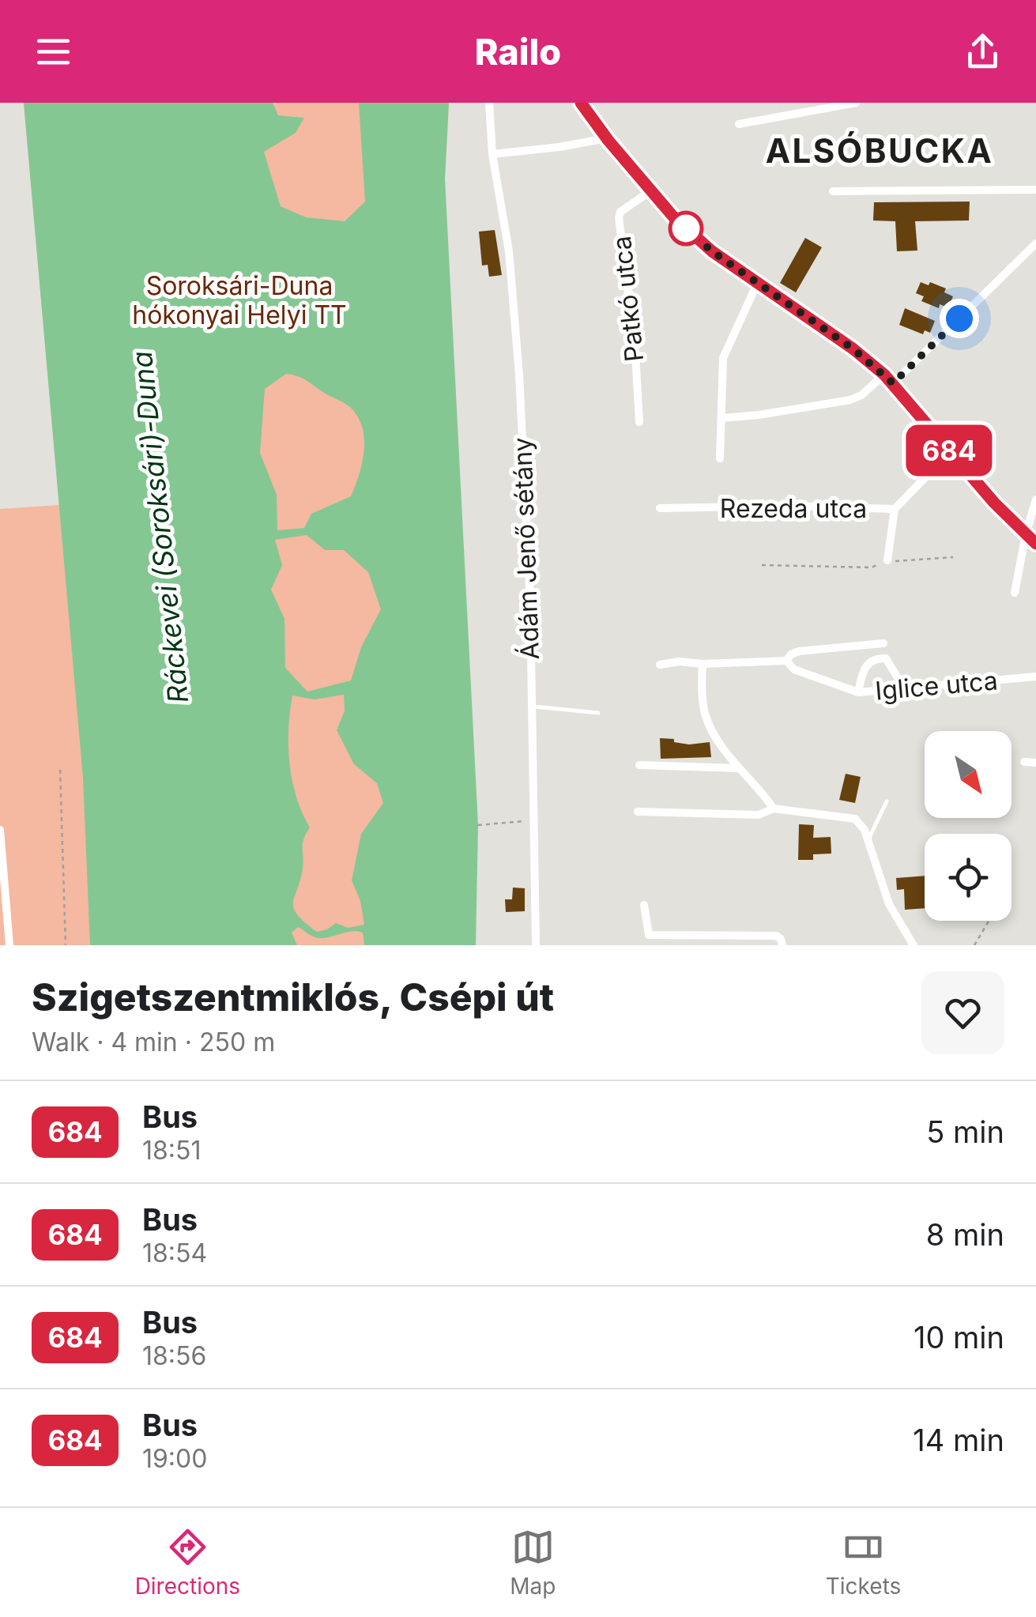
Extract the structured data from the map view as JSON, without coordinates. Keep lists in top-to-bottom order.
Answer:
{
  "streets": {
    "street": [
      "Patkó utca",
      "Rezeda utca",
      "Ádám Jenő sétány",
      "Iglice utca"
    ]
  },
  "districts": ["ALSÓBUCKA"],
  "water": ["Ráckevei (Soroksári)-Duna"],
  "parks": ["Soroksári-Duna hókonyai Helyi TT"],
  "lines": ["bus line 684"],
  "north": "bottom right",
  "page": {
    "header": "Railo",
    "on_map": "684",
    "heading": ["Szigetszentmiklós, Csépi út", "Walk · 4 min · 250 m"],
    "list": [
      {
        "mark": "684",
        "name": "Bus",
        "note": "18:51",
        "value": "5 min"
      },
      {
        "mark": "684",
        "name": "Bus",
        "note": "18:54",
        "value": "8 min"
      },
      {
        "mark": "684",
        "name": "Bus",
        "note": "18:56",
        "value": "10 min"
      },
      {
        "mark": "684",
        "name": "Bus",
        "note": "19:00",
        "value": "14 min"
      }
    ],
    "tabs": ["Directions", "Map", "Tickets"]
  }
}
